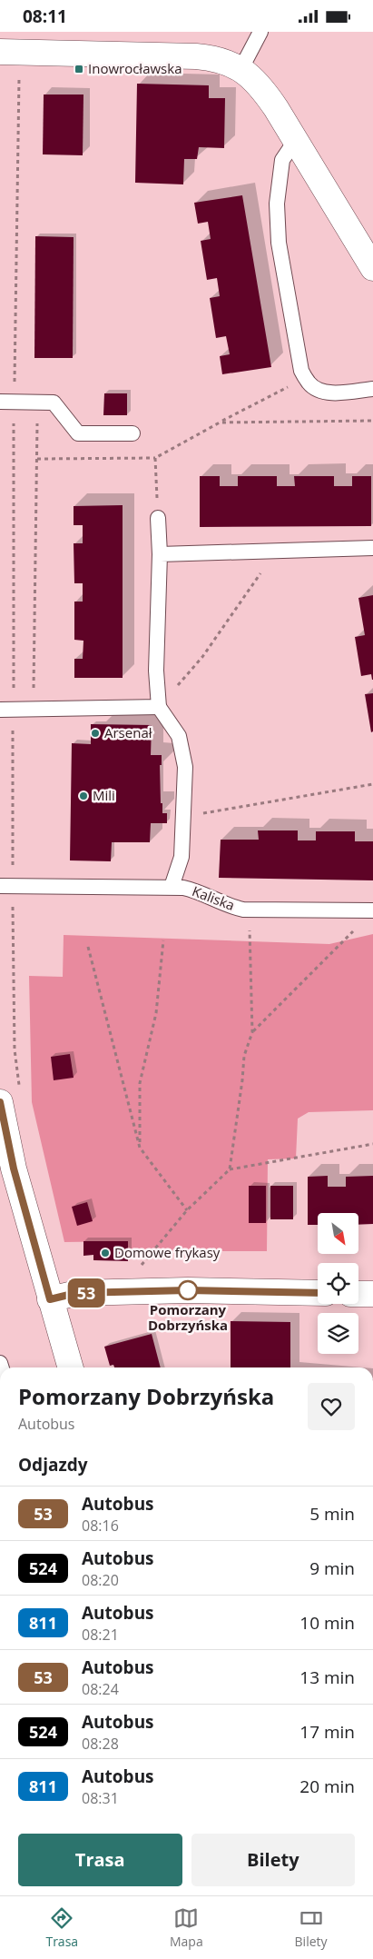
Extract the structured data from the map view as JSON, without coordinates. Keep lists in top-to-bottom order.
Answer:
{
  "streets": {
    "lane": ["Kaliska"]
  },
  "places": {
    "transit": ["Inowrocławska"],
    "other": [
      "Arsenał",
      "Mili",
      "Domowe frykasy",
      "Pomorzany Dobrzyńska"
    ]
  },
  "lines": ["bus line 53"],
  "north": "bottom right",
  "page": {
    "status": "08:11",
    "on_map": "53",
    "heading": [
      ["Pomorzany Dobrzyńska", "Autobus"],
      "Odjazdy"
    ],
    "list": [
      {
        "mark": "53",
        "name": "Autobus",
        "note": "08:16",
        "value": "5 min"
      },
      {
        "mark": "524",
        "name": "Autobus",
        "note": "08:20",
        "value": "9 min"
      },
      {
        "mark": "811",
        "name": "Autobus",
        "note": "08:21",
        "value": "10 min"
      },
      {
        "mark": "53",
        "name": "Autobus",
        "note": "08:24",
        "value": "13 min"
      },
      {
        "mark": "524",
        "name": "Autobus",
        "note": "08:28",
        "value": "17 min"
      },
      {
        "mark": "811",
        "name": "Autobus",
        "note": "08:31",
        "value": "20 min"
      }
    ],
    "buttons": ["Trasa", "Bilety"],
    "tabs": ["Trasa", "Mapa", "Bilety"]
  }
}
